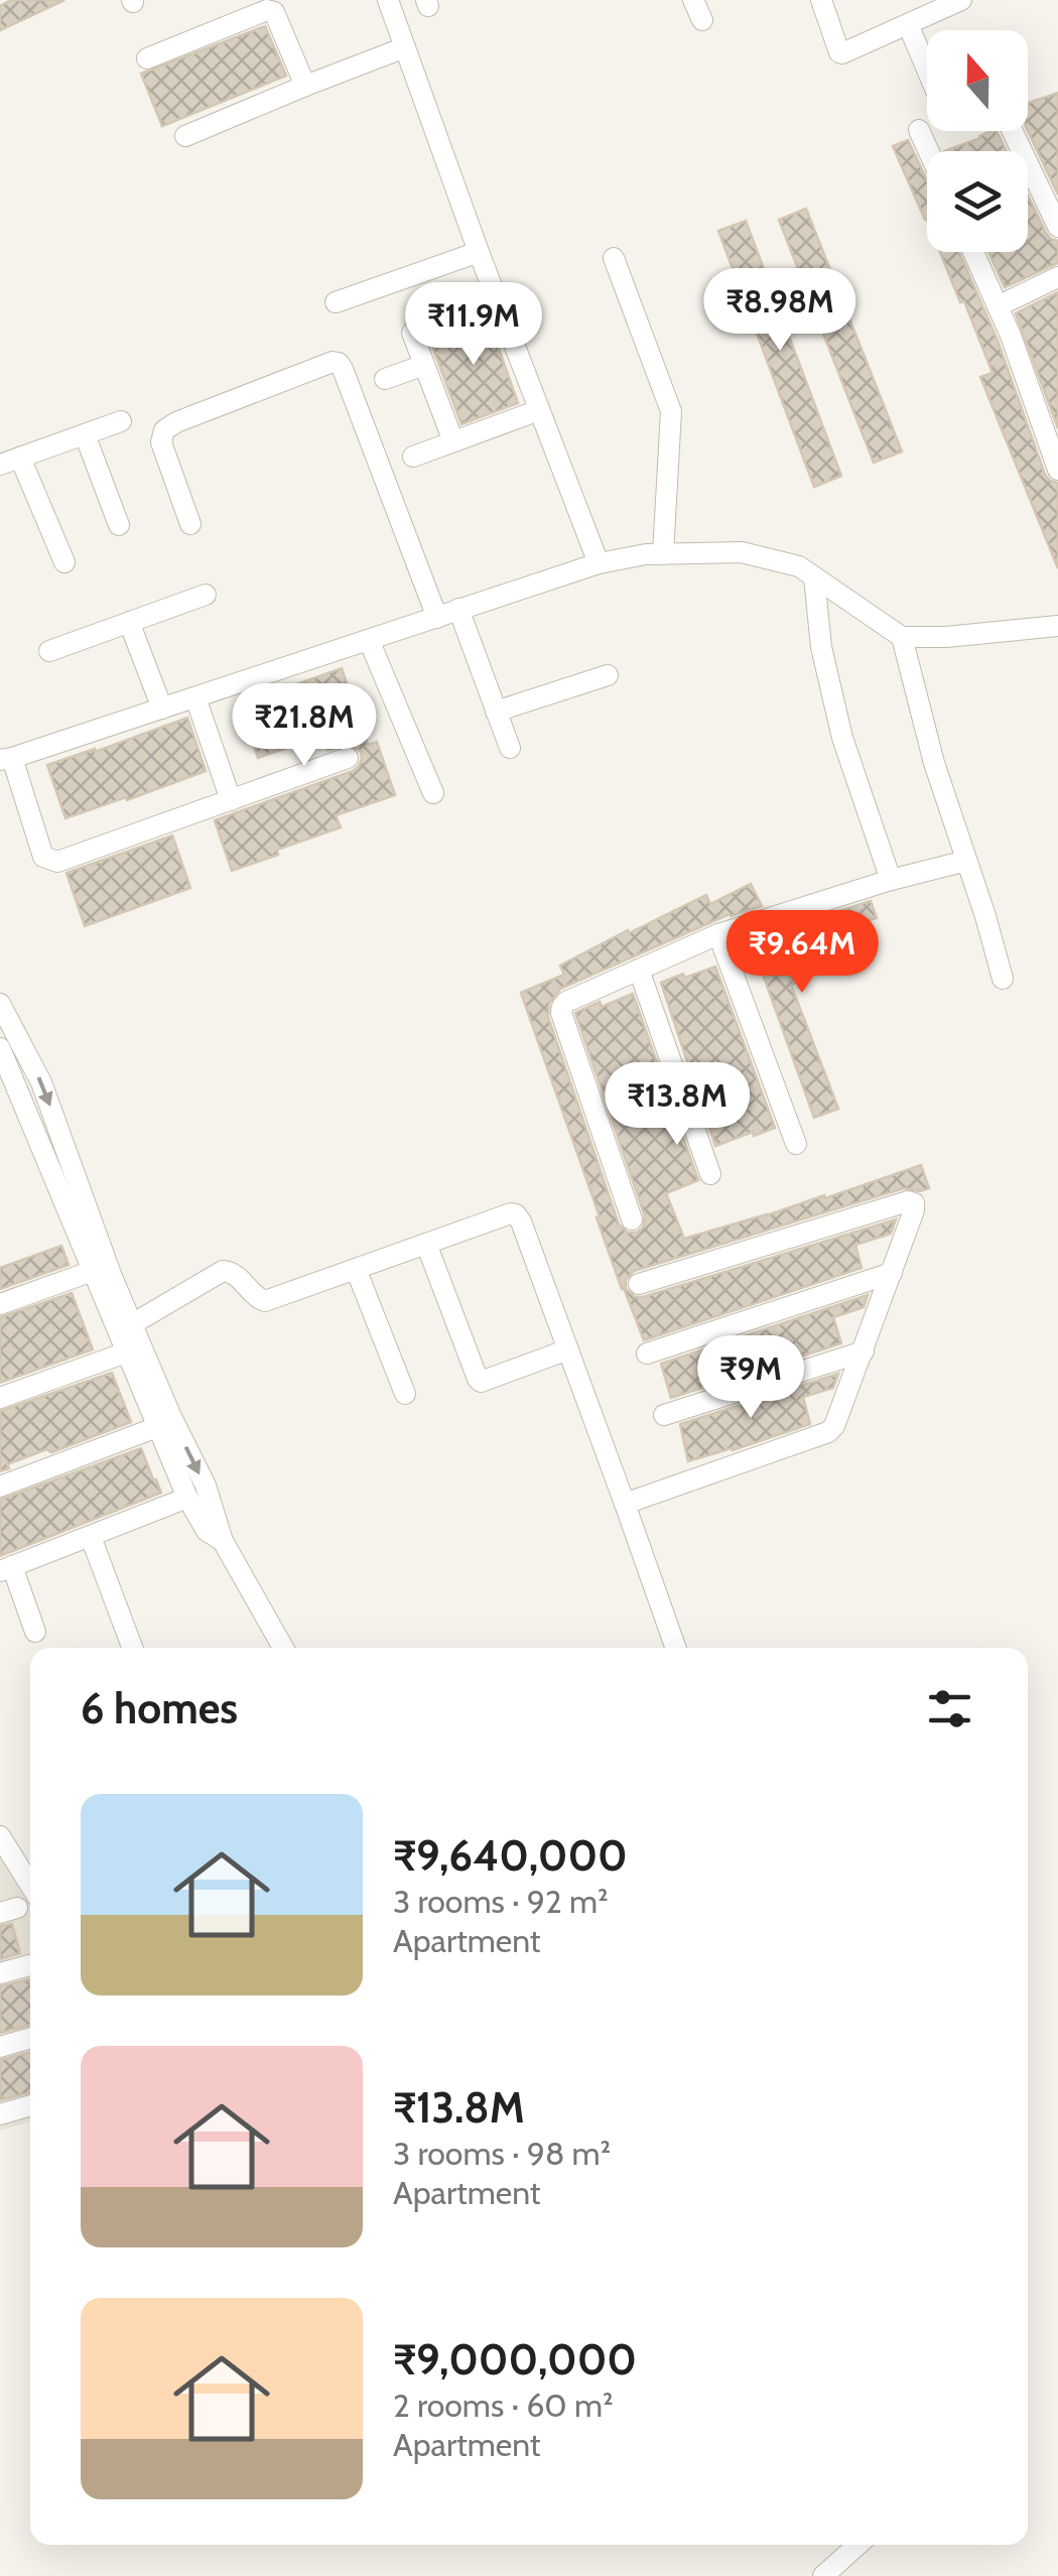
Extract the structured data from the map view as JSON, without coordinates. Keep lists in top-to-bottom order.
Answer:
{
  "north": "top",
  "page": {
    "price": [
      "₹8.98M",
      "₹11.9M",
      "₹21.8M",
      "₹9.64M",
      "₹13.8M",
      "₹9M"
    ],
    "heading": "6 homes",
    "list": [
      {
        "name": "₹9,640,000",
        "note": "3 rooms · 92 m² · Apartment"
      },
      {
        "name": "₹13.8M",
        "note": "3 rooms · 98 m² · Apartment"
      },
      {
        "name": "₹9,000,000",
        "note": "2 rooms · 60 m² · Apartment"
      }
    ]
  }
}
